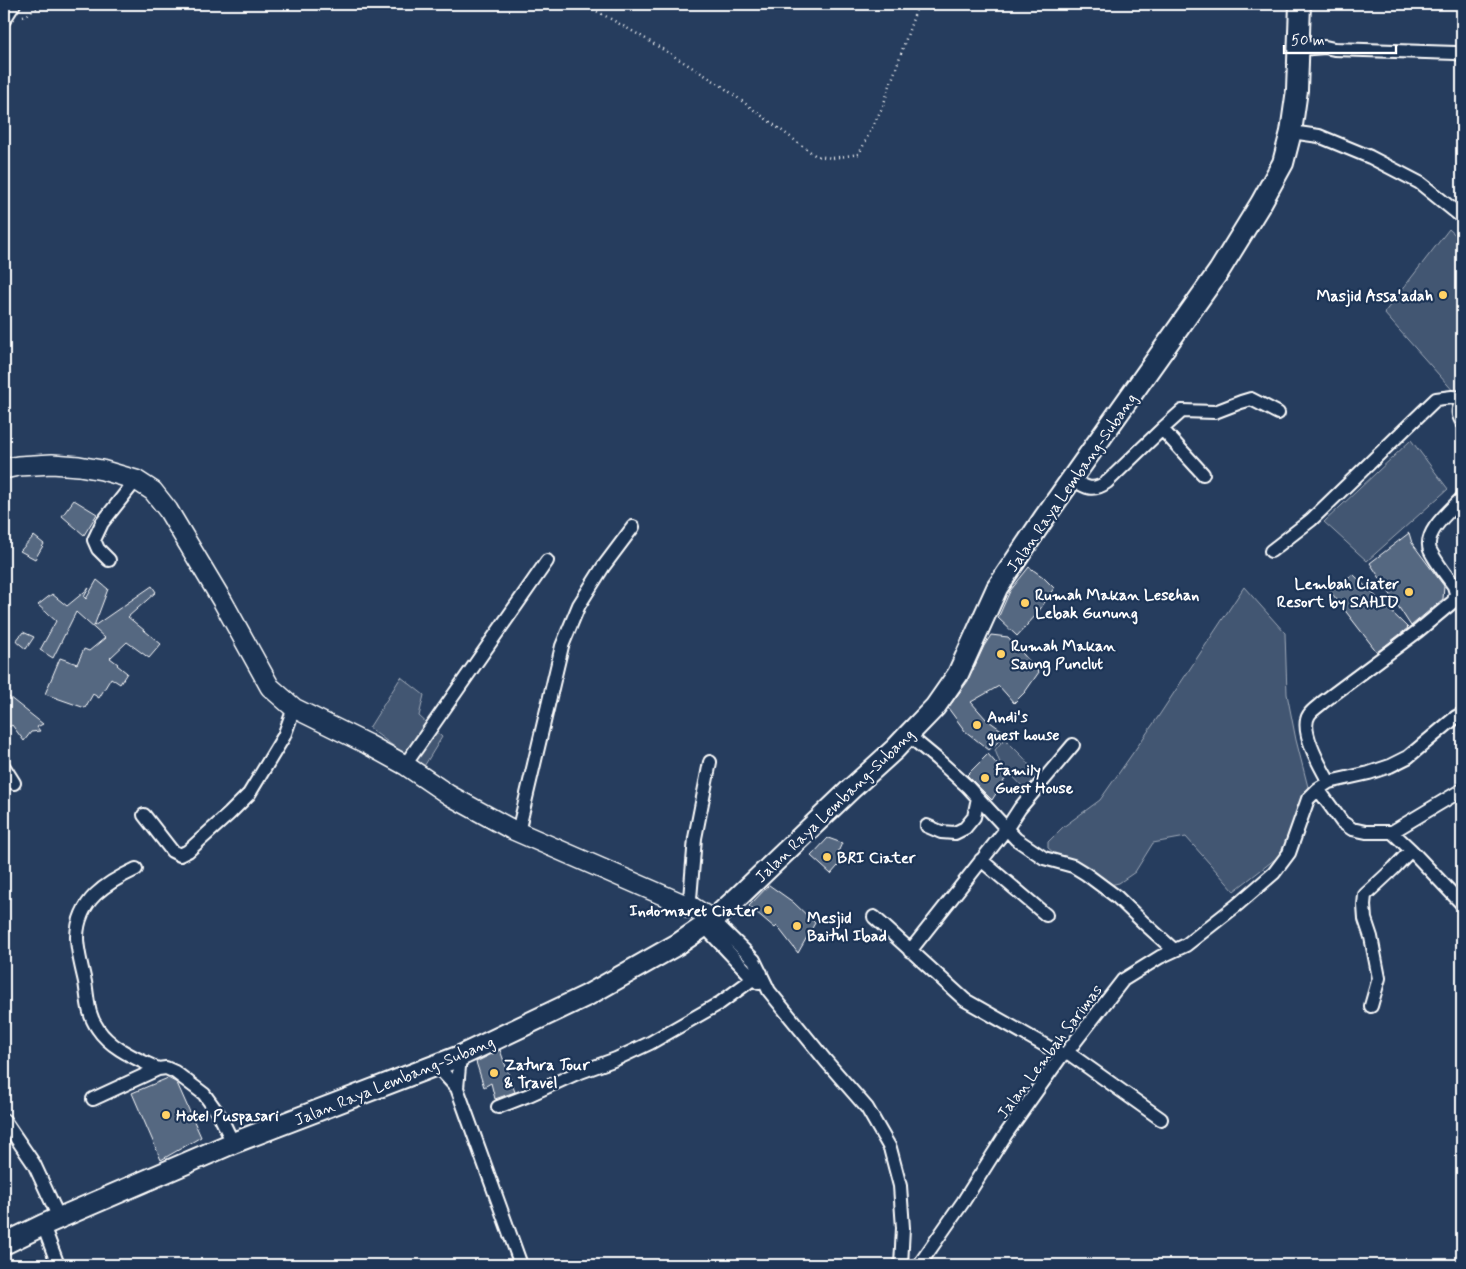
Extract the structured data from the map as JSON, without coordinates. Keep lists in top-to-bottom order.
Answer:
{
  "streets": {
    "main road": ["Jalan Raya Lembang-Subang"],
    "street": ["Jalan Lembah Sarimas"]
  },
  "places": [
    "Masjid Assa'adah",
    "Lembah Ciater Resort by SAHID",
    "Rumah Makan Lesehan Lebak Gunung",
    "Rumah Makan Saung Punclut",
    "Andi's guest house",
    "Family Guest House",
    "BRI Ciater",
    "Indomaret Ciater",
    "Mesjid Baitul Ibad",
    "Zatura Tour & Travel",
    "Hotel Puspasari"
  ],
  "scale_bar": "50 m"
}
